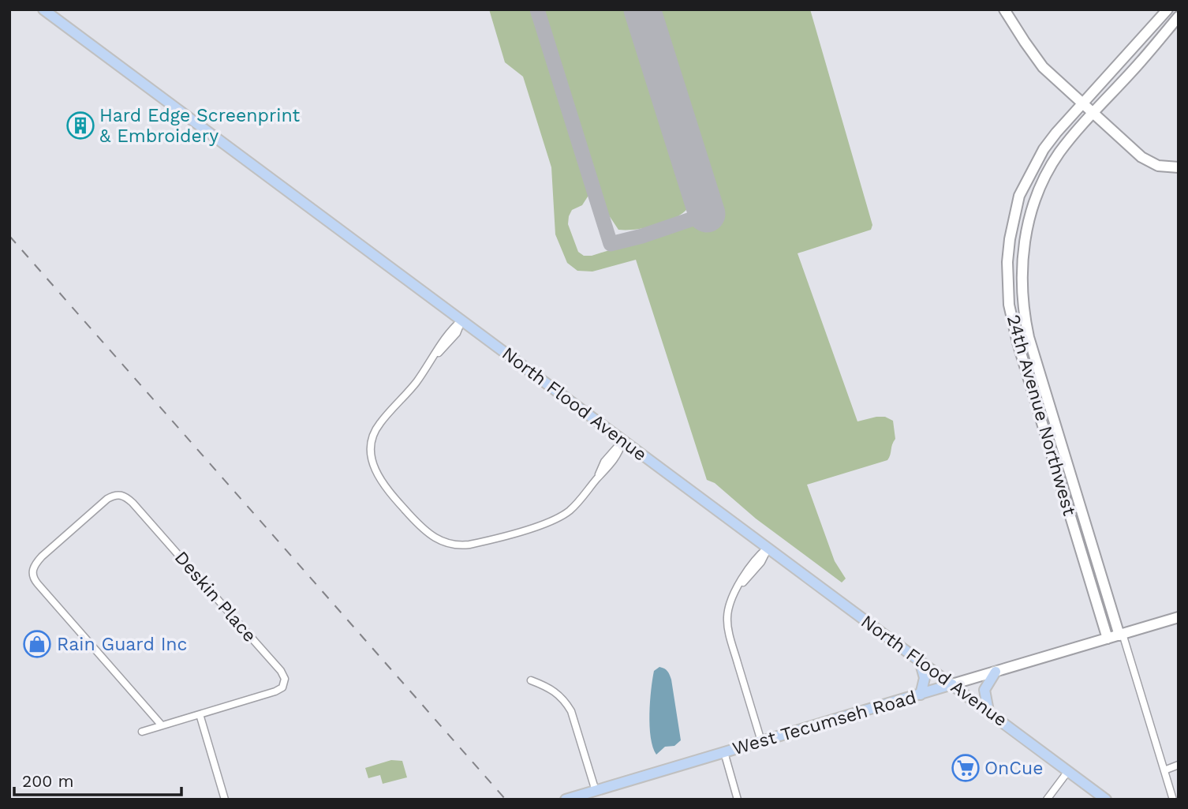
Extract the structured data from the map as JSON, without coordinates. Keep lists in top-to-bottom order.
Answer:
{
  "streets": {
    "main road": ["North Flood Avenue", "24th Avenue Northwest", "West Tecumseh Road"],
    "street": ["Deskin Place"]
  },
  "crossings": [
    ["North Flood Avenue", "West Tecumseh Road"],
    ["24th Avenue Northwest", "West Tecumseh Road"]
  ],
  "places": {
    "building": ["Hard Edge Screenprint & Embroidery"],
    "shop": ["Rain Guard Inc"],
    "supermarket": ["OnCue"]
  },
  "scale_bar": "200 m"
}
